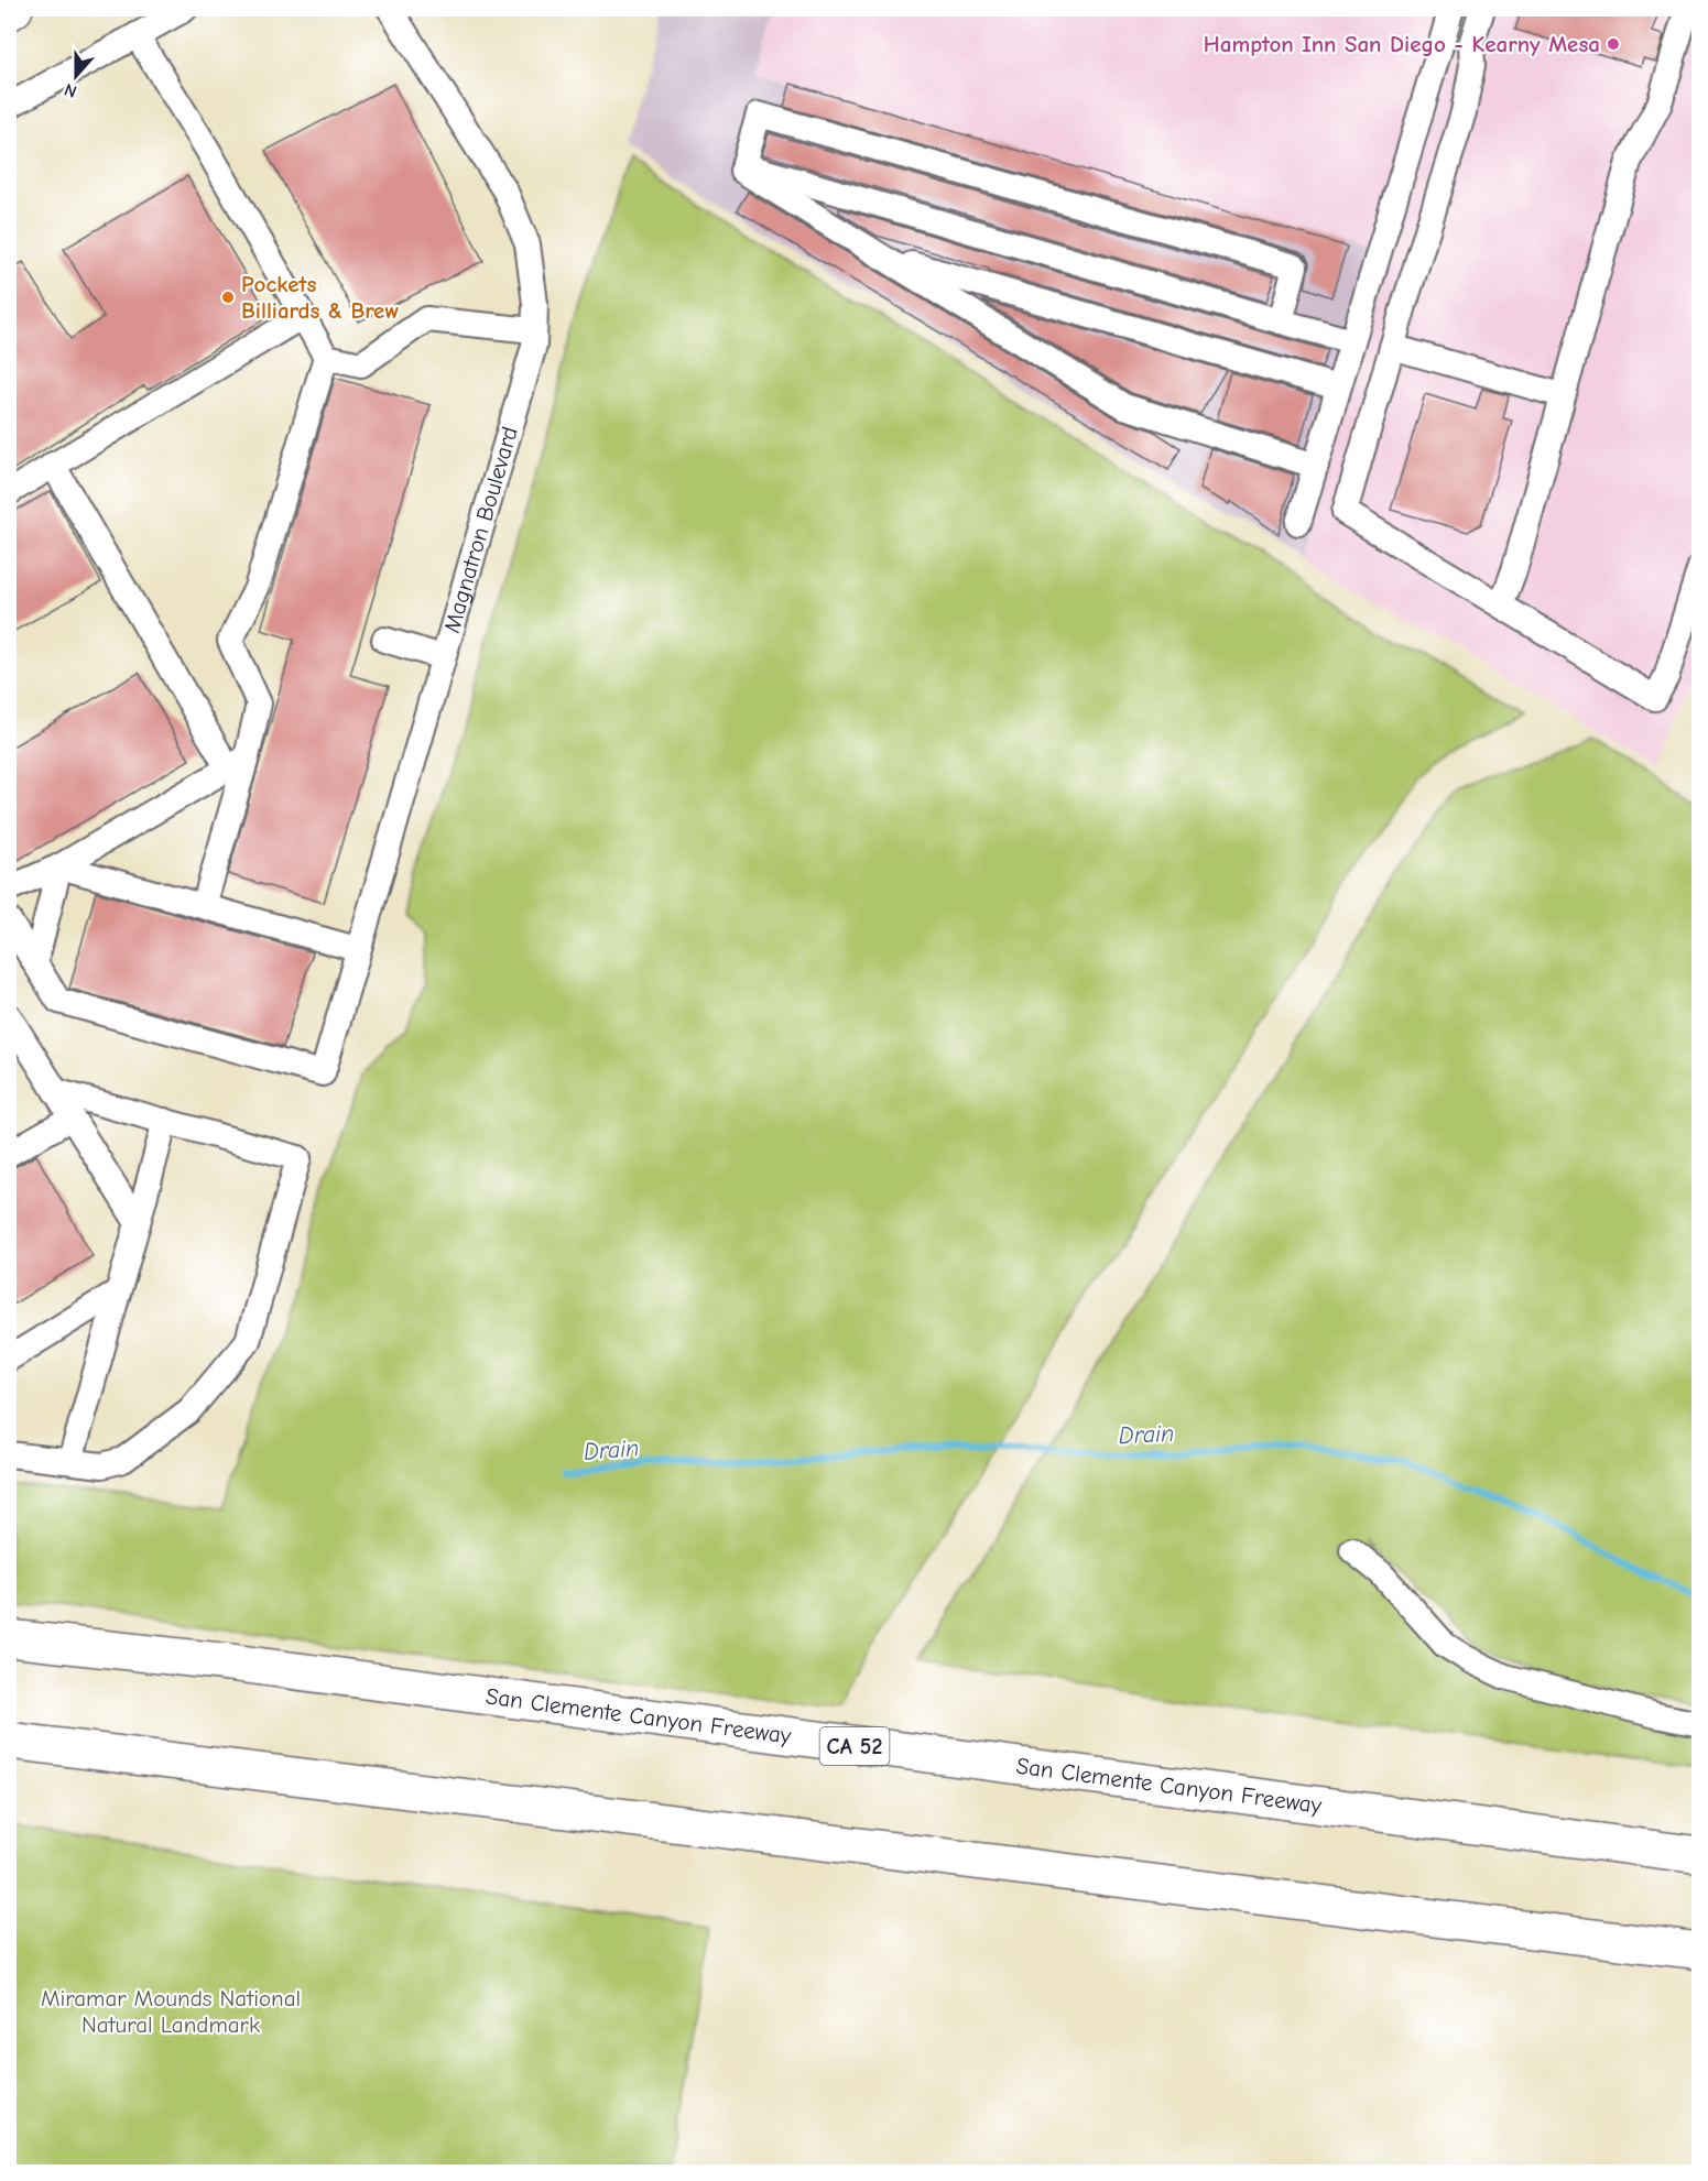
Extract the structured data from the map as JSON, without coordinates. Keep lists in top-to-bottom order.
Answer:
{
  "streets": {
    "highway": ["San Clemente Canyon Freeway", "CA 52"],
    "street": ["Magnatron Boulevard"]
  },
  "water": ["Drain"],
  "parks": ["Miramar Mounds National Natural Landmark"],
  "places": ["Hampton Inn San Diego - Kearny Mesa", "Pockets Billiards & Brew"],
  "north": "bottom"
}
